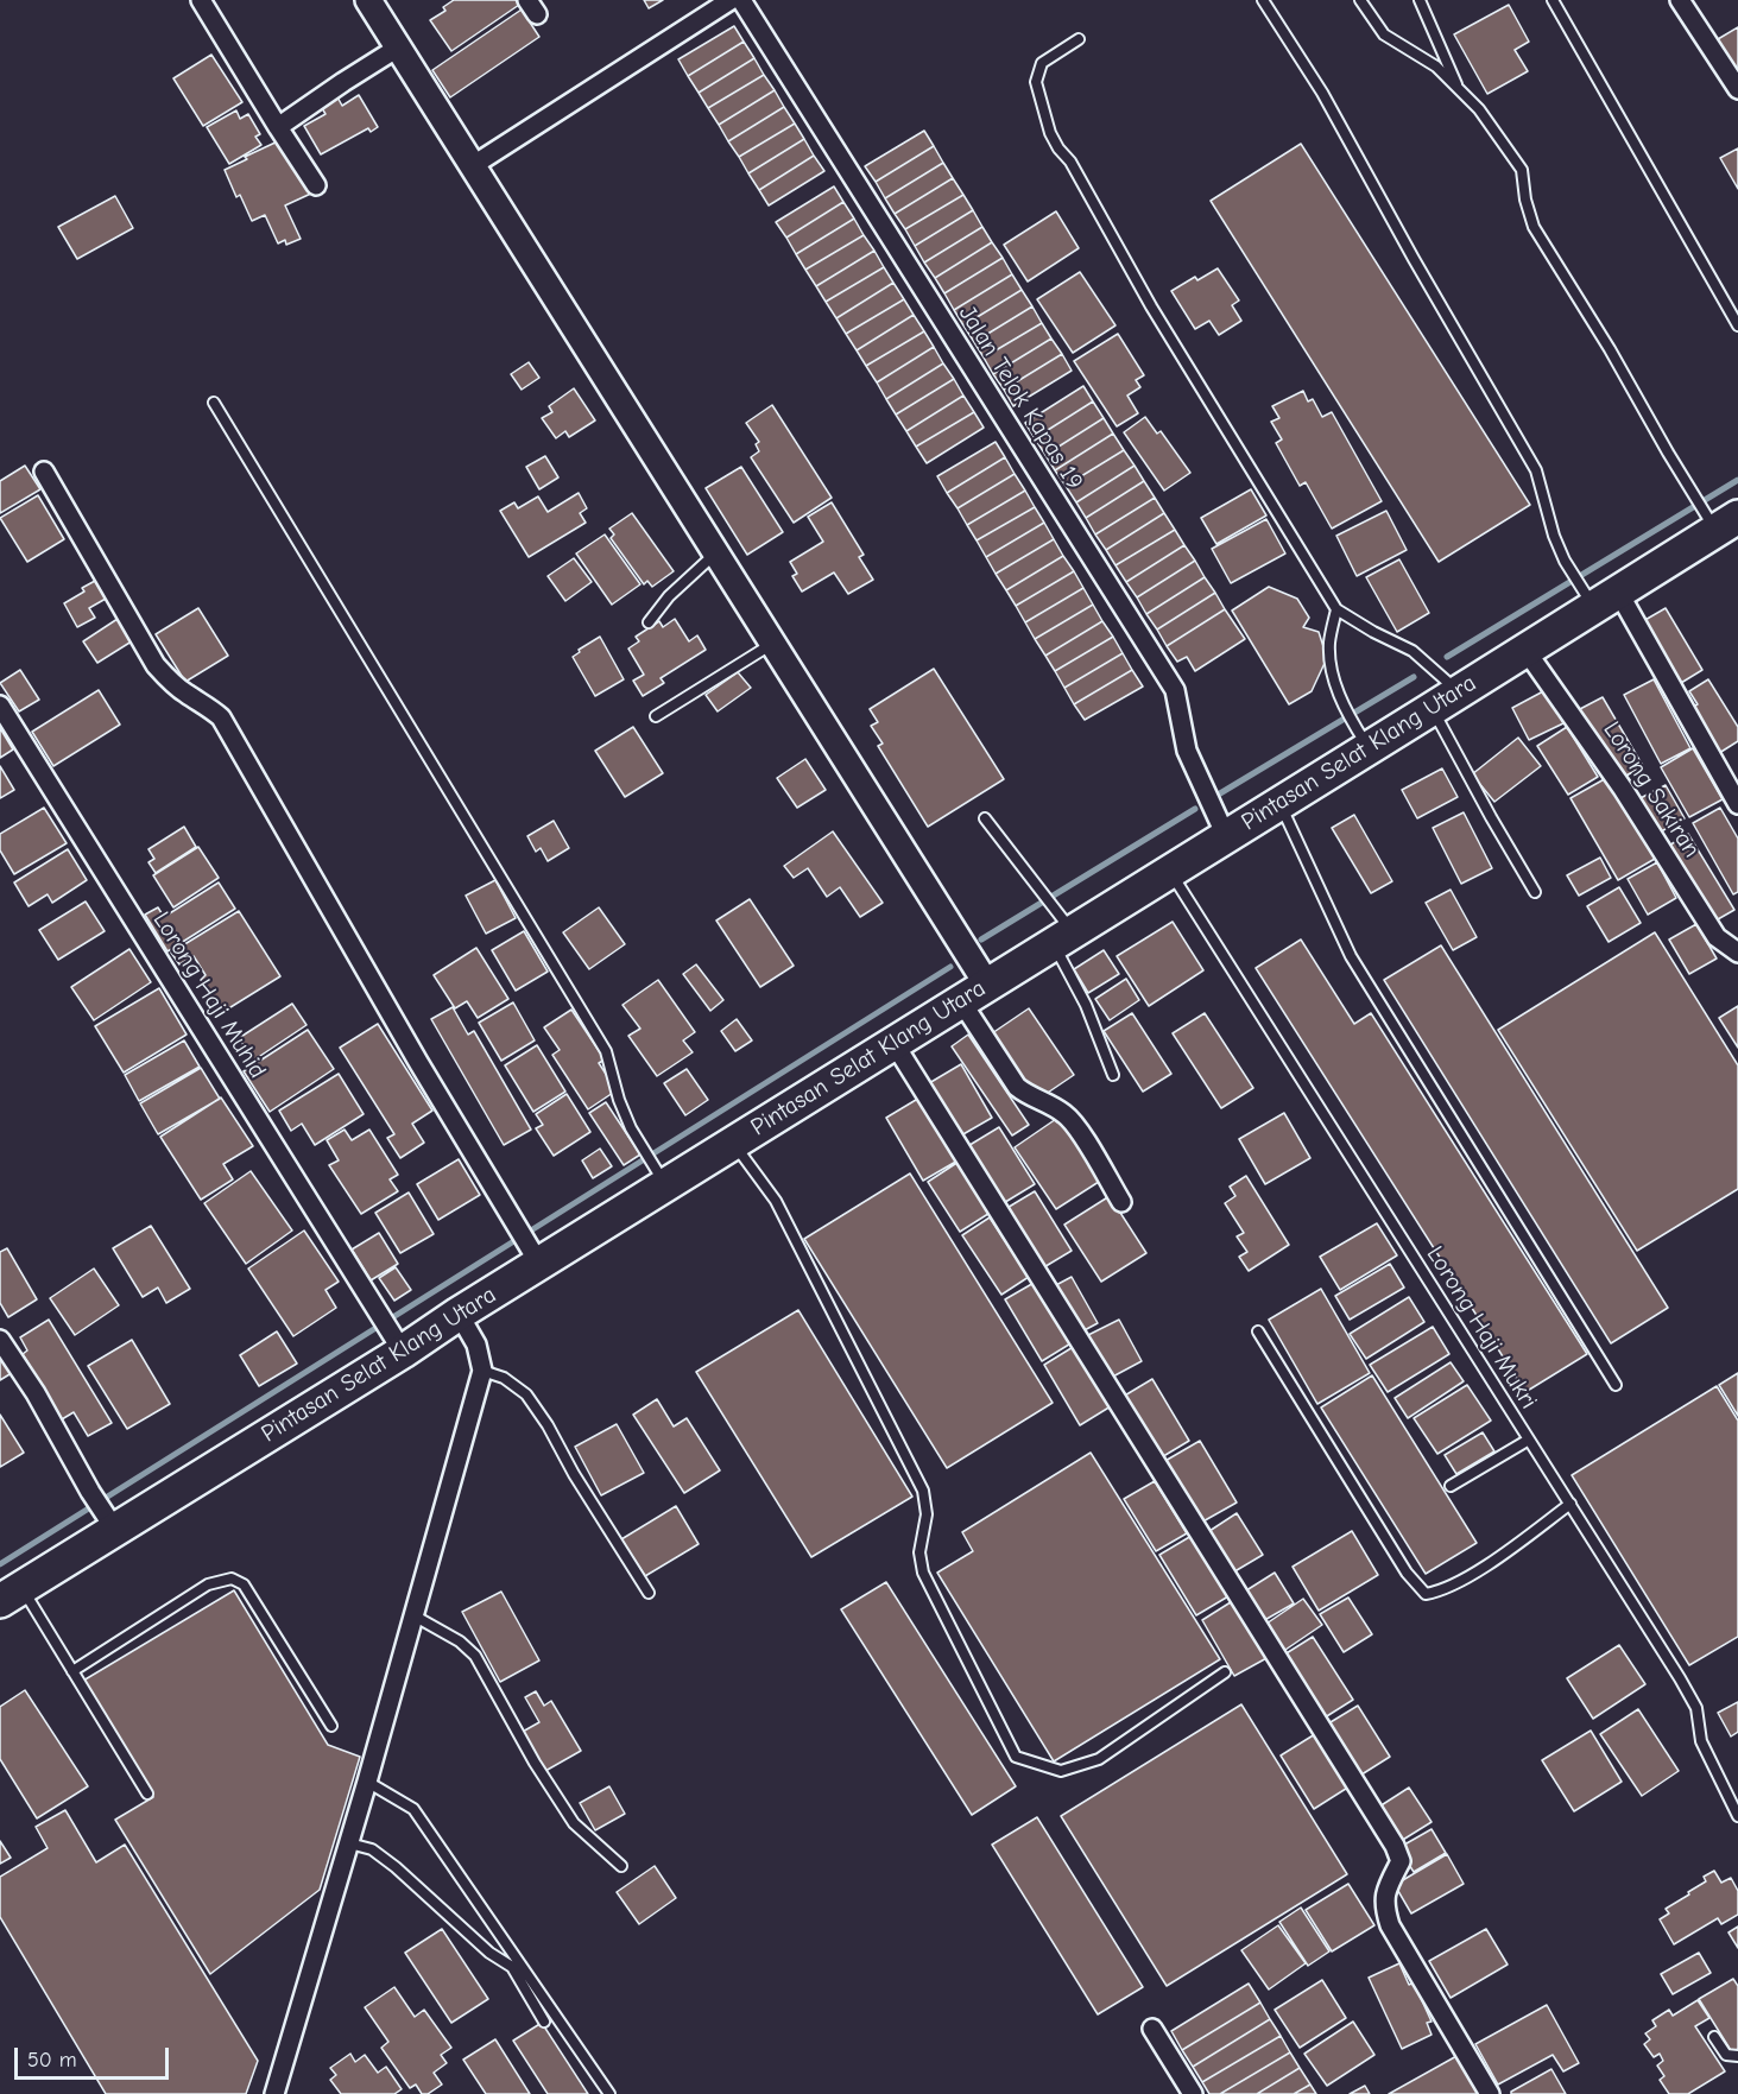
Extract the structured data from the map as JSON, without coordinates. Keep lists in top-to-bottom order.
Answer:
{
  "streets": {
    "highway": ["Pintasan Selat Klang Utara"],
    "street": ["Jalan Telok Kapas 19", "Lorong Sakiran", "Lorong Haji Muhid"],
    "lane": ["Lorong Haji Mukri"]
  },
  "crossings": [
    ["Jalan Telok Kapas 19", "Pintasan Selat Klang Utara"],
    ["Pintasan Selat Klang Utara", "Lorong Sakiran"],
    ["Pintasan Selat Klang Utara", "Lorong Haji Muhid"],
    ["Pintasan Selat Klang Utara", "Lorong Haji Mukri"]
  ],
  "scale_bar": "50 m"
}
